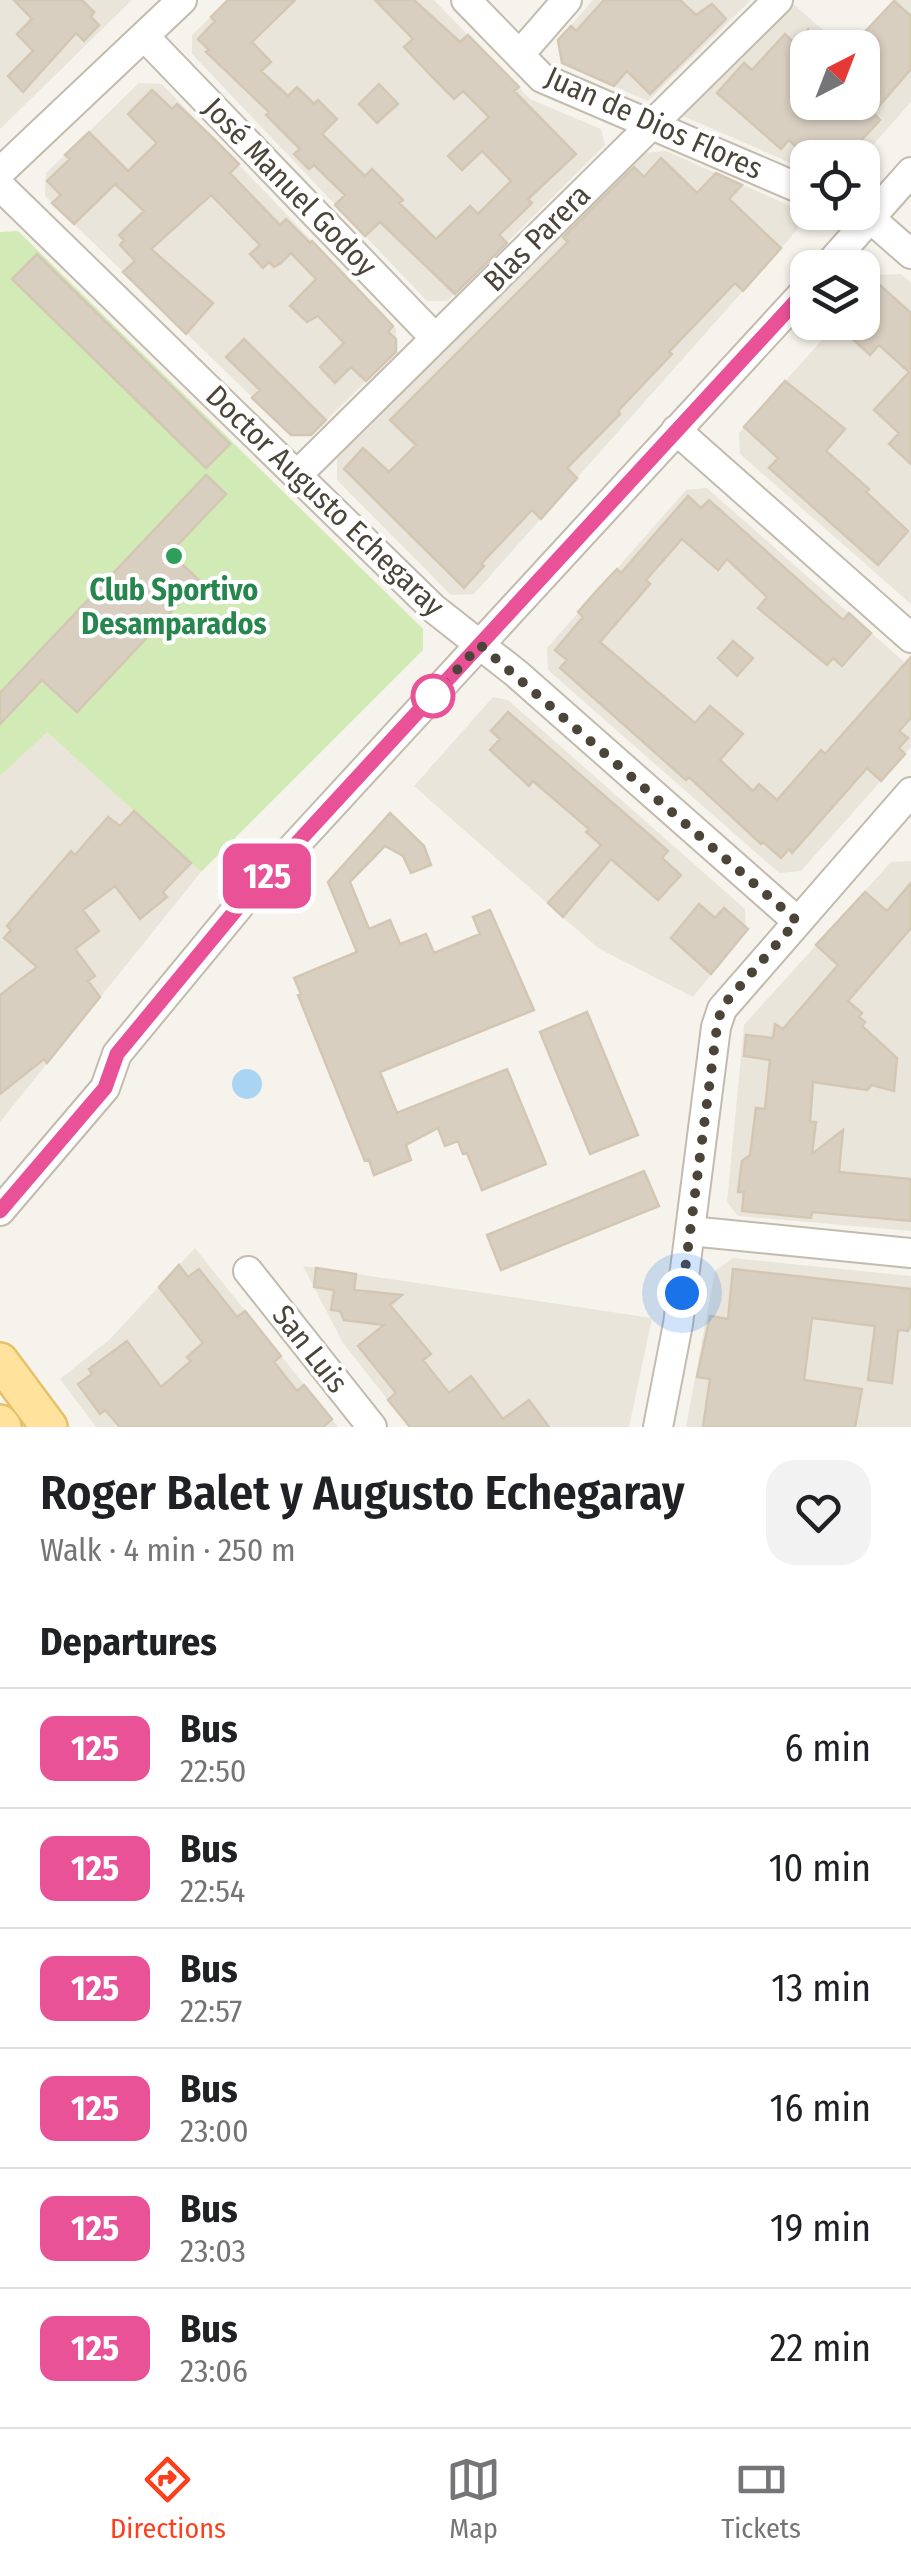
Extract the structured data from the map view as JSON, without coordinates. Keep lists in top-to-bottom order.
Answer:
{
  "streets": {
    "street": [
      "Juan de Dios Flores",
      "José Manuel Godoy",
      "Blas Parera",
      "Doctor Augusto Echegaray",
      "San Luis"
    ]
  },
  "crossings": [
    ["Juan de Dios Flores", "Blas Parera"],
    ["José Manuel Godoy", "Blas Parera"],
    ["Blas Parera", "Doctor Augusto Echegaray"]
  ],
  "places": ["Club Sportivo Desamparados"],
  "lines": ["bus line 125"],
  "north": "top right",
  "page": {
    "on_map": "125",
    "heading": [
      ["Roger Balet y Augusto Echegaray", "Walk · 4 min · 250 m"],
      "Departures"
    ],
    "list": [
      {
        "mark": "125",
        "name": "Bus",
        "note": "22:50",
        "value": "6 min"
      },
      {
        "mark": "125",
        "name": "Bus",
        "note": "22:54",
        "value": "10 min"
      },
      {
        "mark": "125",
        "name": "Bus",
        "note": "22:57",
        "value": "13 min"
      },
      {
        "mark": "125",
        "name": "Bus",
        "note": "23:00",
        "value": "16 min"
      },
      {
        "mark": "125",
        "name": "Bus",
        "note": "23:03",
        "value": "19 min"
      },
      {
        "mark": "125",
        "name": "Bus",
        "note": "23:06",
        "value": "22 min"
      }
    ],
    "tabs": ["Directions", "Map", "Tickets"]
  }
}
